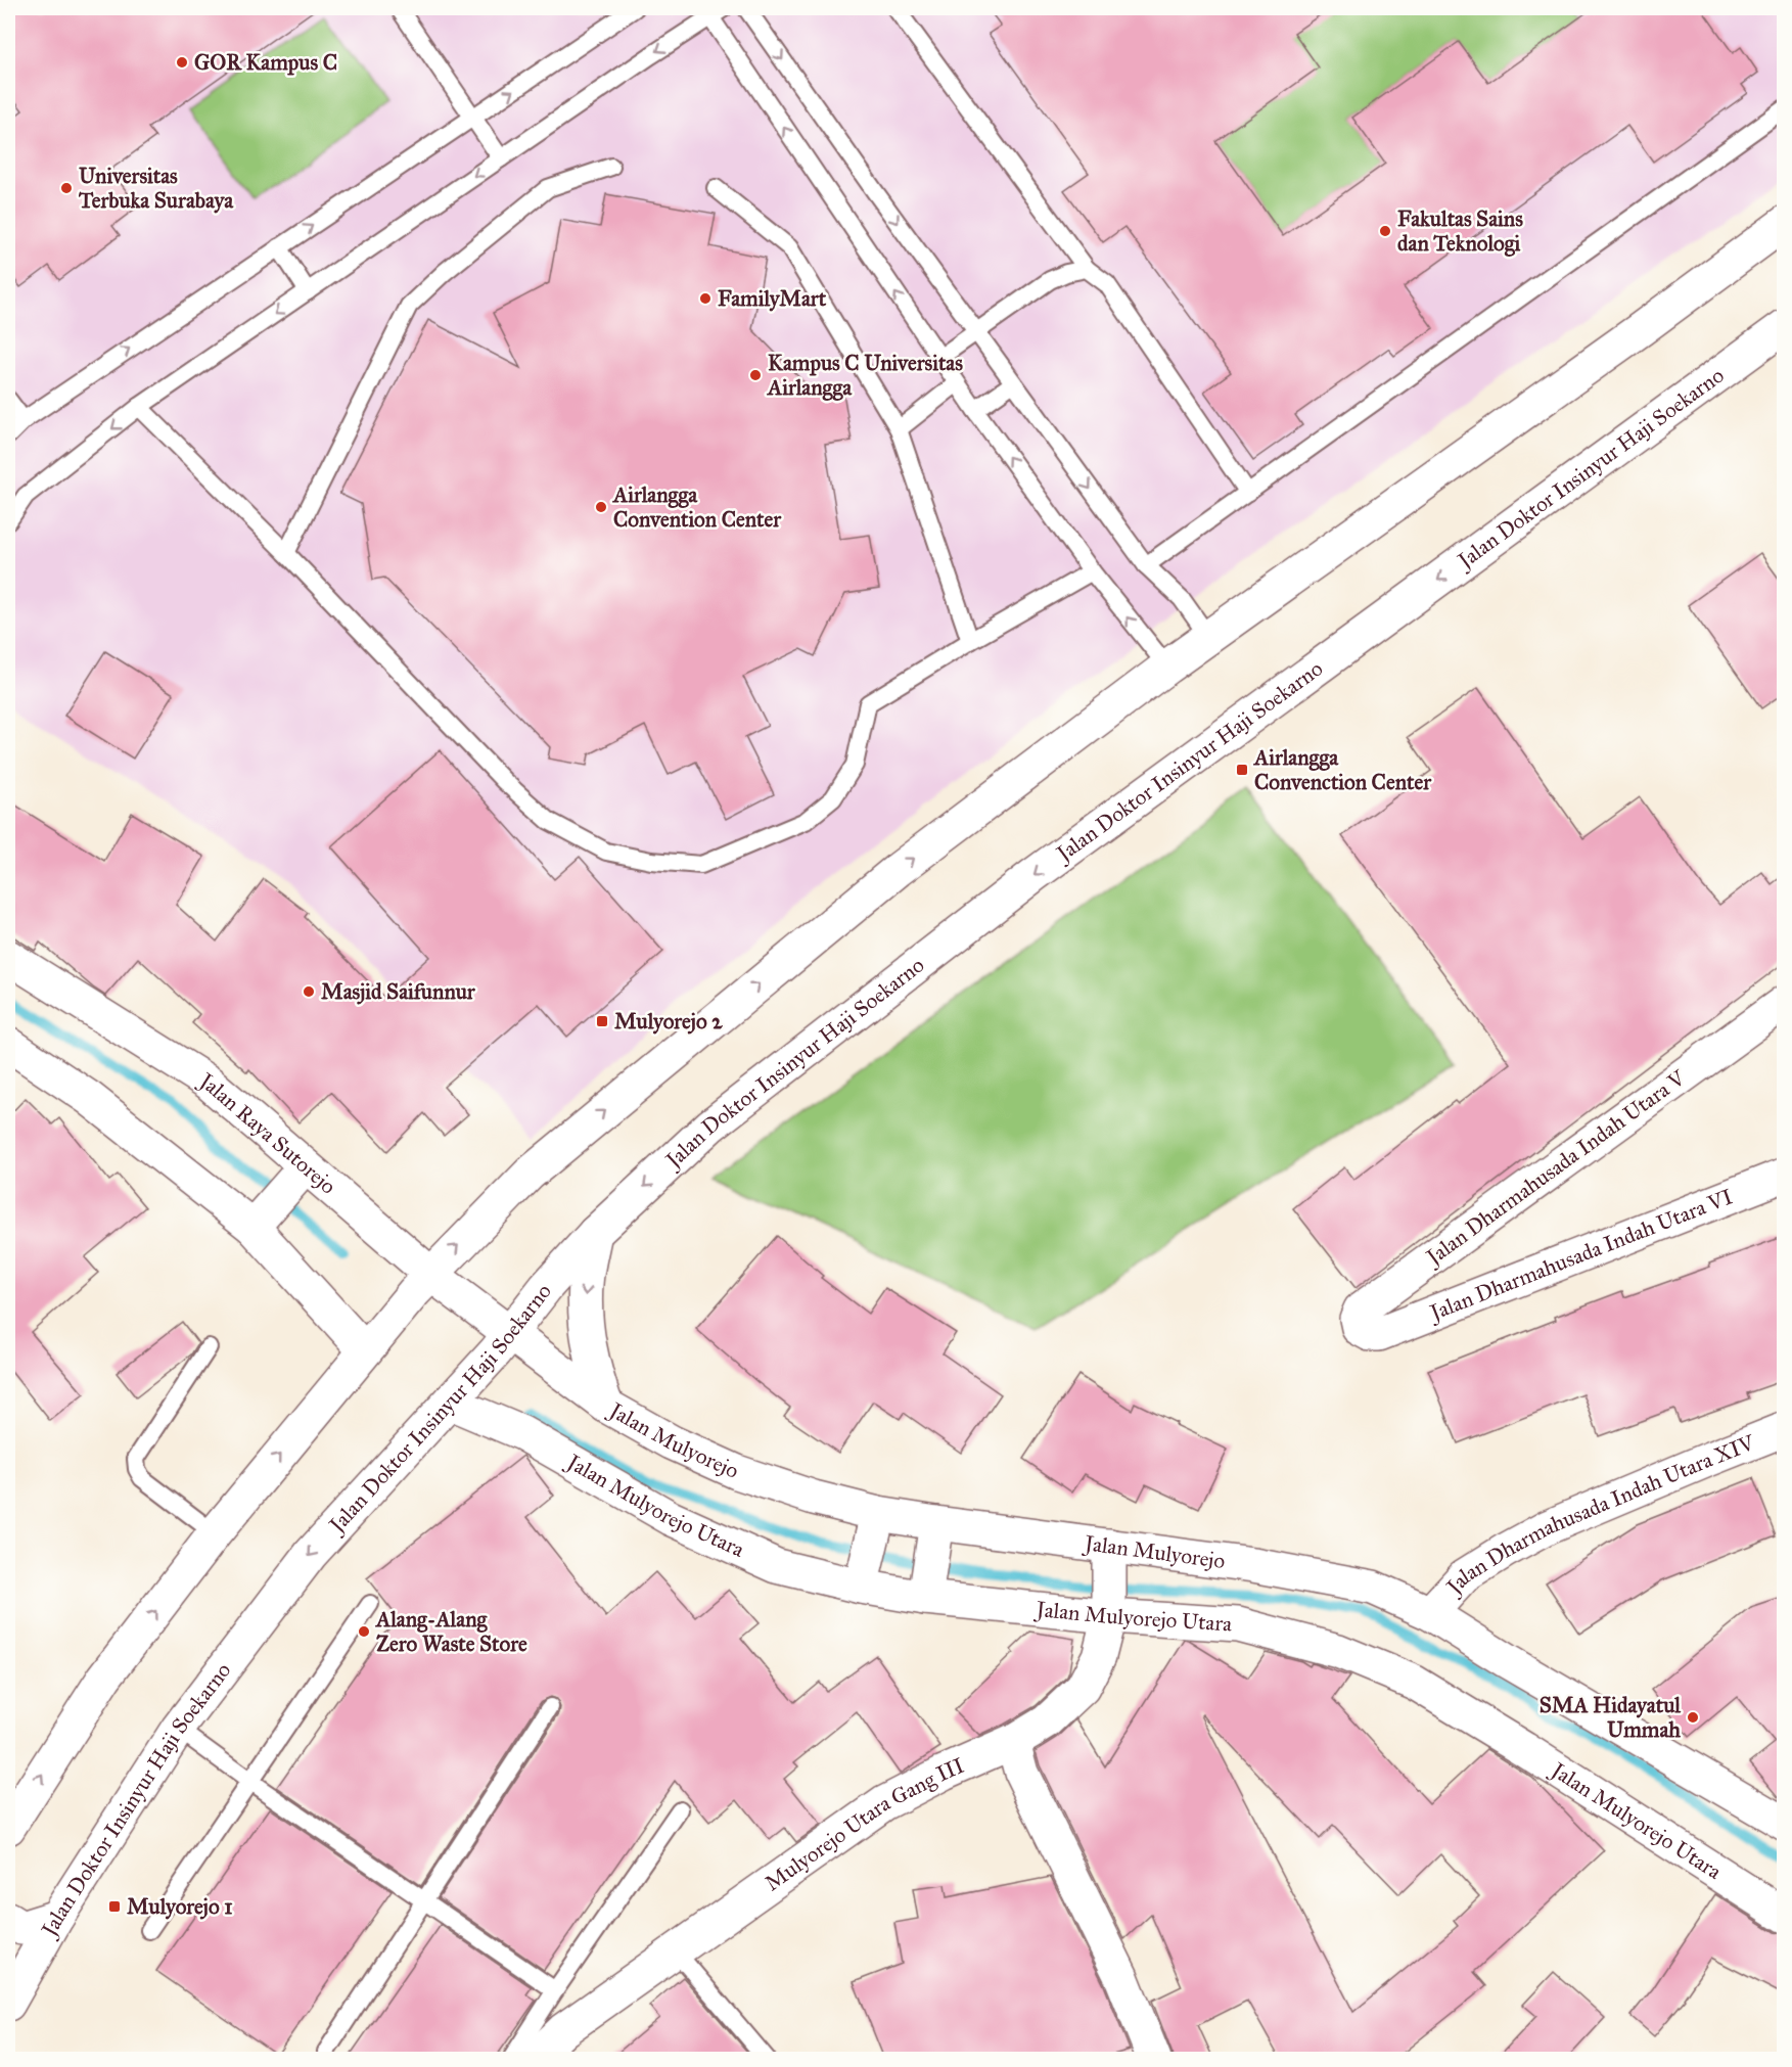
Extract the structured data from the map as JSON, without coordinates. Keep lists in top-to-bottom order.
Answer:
{
  "streets": {
    "main road": [
      "Jalan Doktor Insinyur Haji Soekarno",
      "Jalan Raya Sutorejo",
      "Jalan Dharmahusada Indah Utara V",
      "Jalan Dharmahusada Indah Utara VI",
      "Jalan Mulyorejo",
      "Jalan Mulyorejo Utara",
      "Jalan Dharmahusada Indah Utara XIV",
      "Mulyorejo Utara Gang III"
    ]
  },
  "crossings": [
    ["Jalan Doktor Insinyur Haji Soekarno", "Jalan Raya Sutorejo"],
    ["Jalan Doktor Insinyur Haji Soekarno", "Jalan Mulyorejo"],
    ["Jalan Doktor Insinyur Haji Soekarno", "Jalan Mulyorejo Utara"],
    ["Jalan Raya Sutorejo", "Jalan Mulyorejo"],
    ["Jalan Dharmahusada Indah Utara V", "Jalan Dharmahusada Indah Utara VI"],
    ["Jalan Mulyorejo", "Jalan Dharmahusada Indah Utara XIV"],
    ["Jalan Mulyorejo", "Mulyorejo Utara Gang III"],
    ["Jalan Mulyorejo Utara", "Mulyorejo Utara Gang III"]
  ],
  "places": {
    "other": [
      "GOR Kampus C",
      "Universitas Terbuka Surabaya",
      "Fakultas Sains dan Teknologi",
      "FamilyMart",
      "Kampus C Universitas Airlangga",
      "Airlangga Convention Center",
      "Masjid Saifunnur",
      "Alang-Alang Zero Waste Store",
      "SMA Hidayatul Ummah"
    ],
    "transit": ["Airlangga Convenction Center", "Mulyorejo 2", "Mulyorejo 1"]
  }
}
